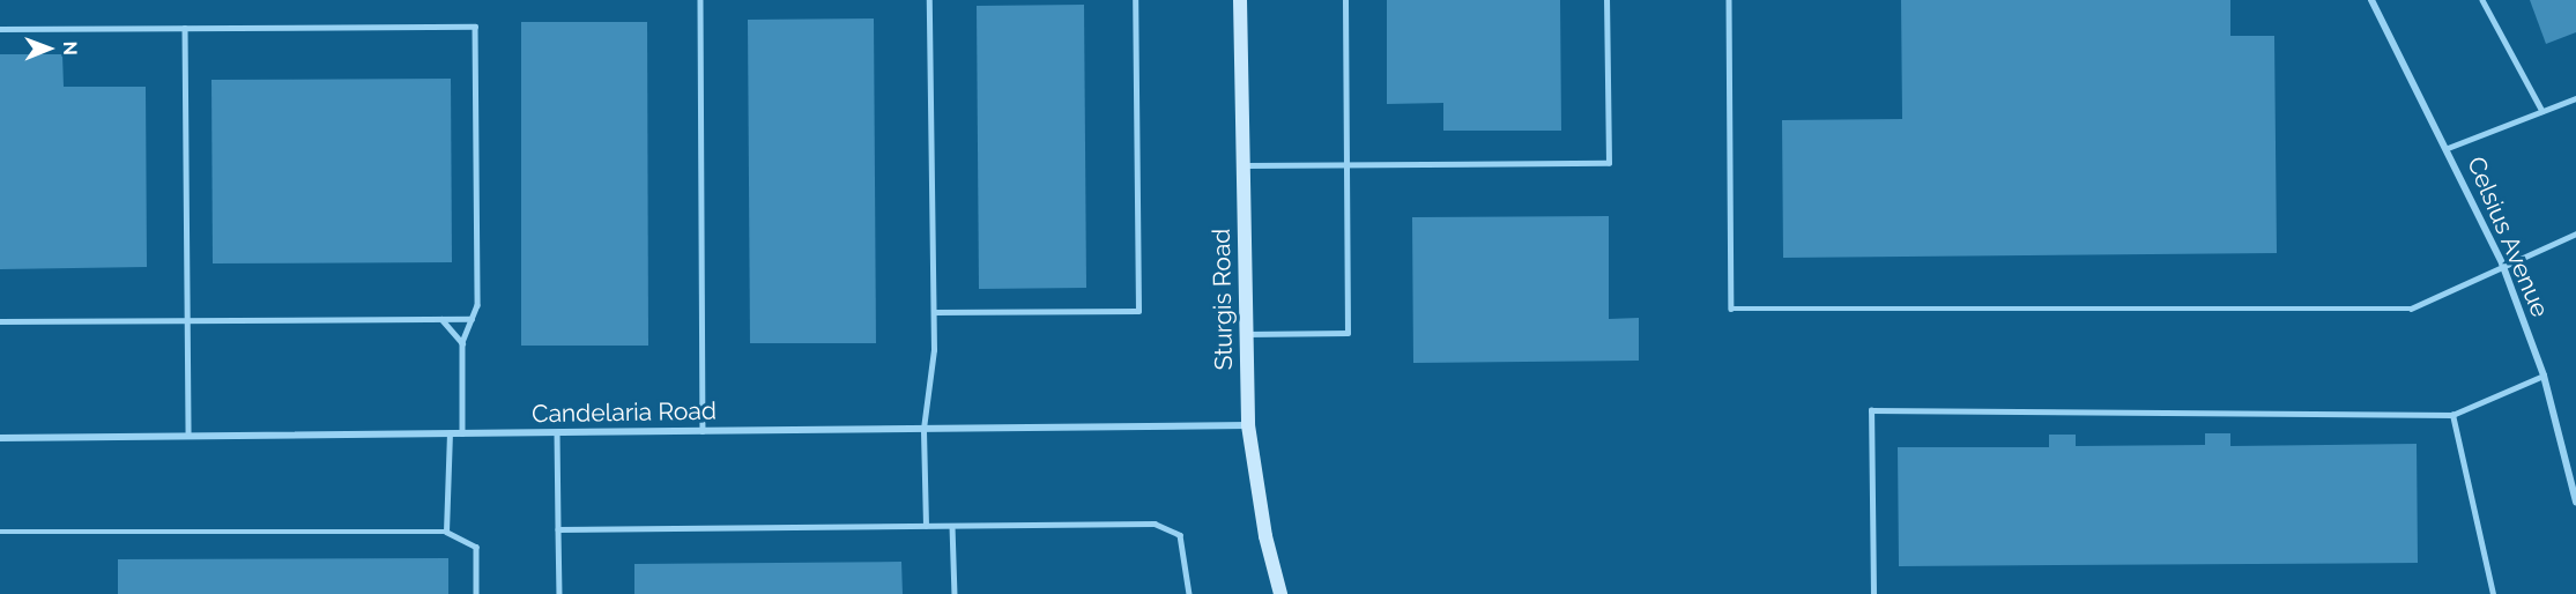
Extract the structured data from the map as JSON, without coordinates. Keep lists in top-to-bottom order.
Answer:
{
  "streets": {
    "street": ["Celsius Avenue", "Sturgis Road", "Candelaria Road"]
  },
  "crossings": [
    ["Sturgis Road", "Candelaria Road"]
  ],
  "north": "right"
}
